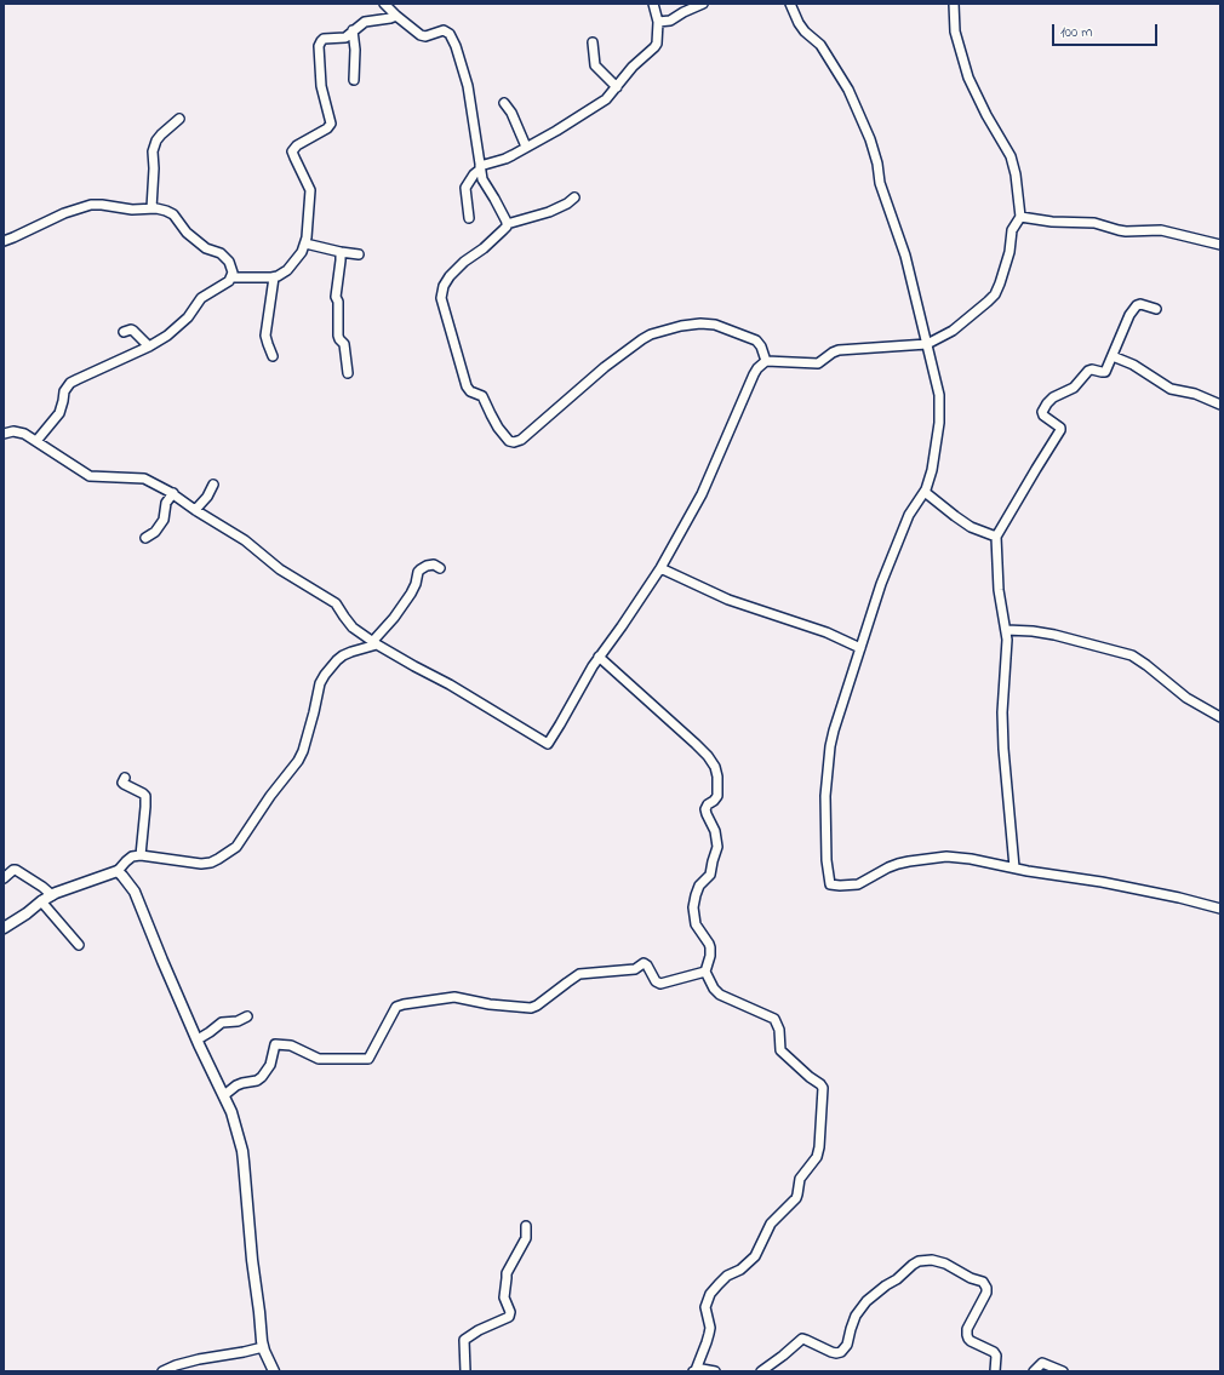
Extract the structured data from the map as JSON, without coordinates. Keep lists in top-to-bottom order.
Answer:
{
  "scale_bar": "100 m"
}
